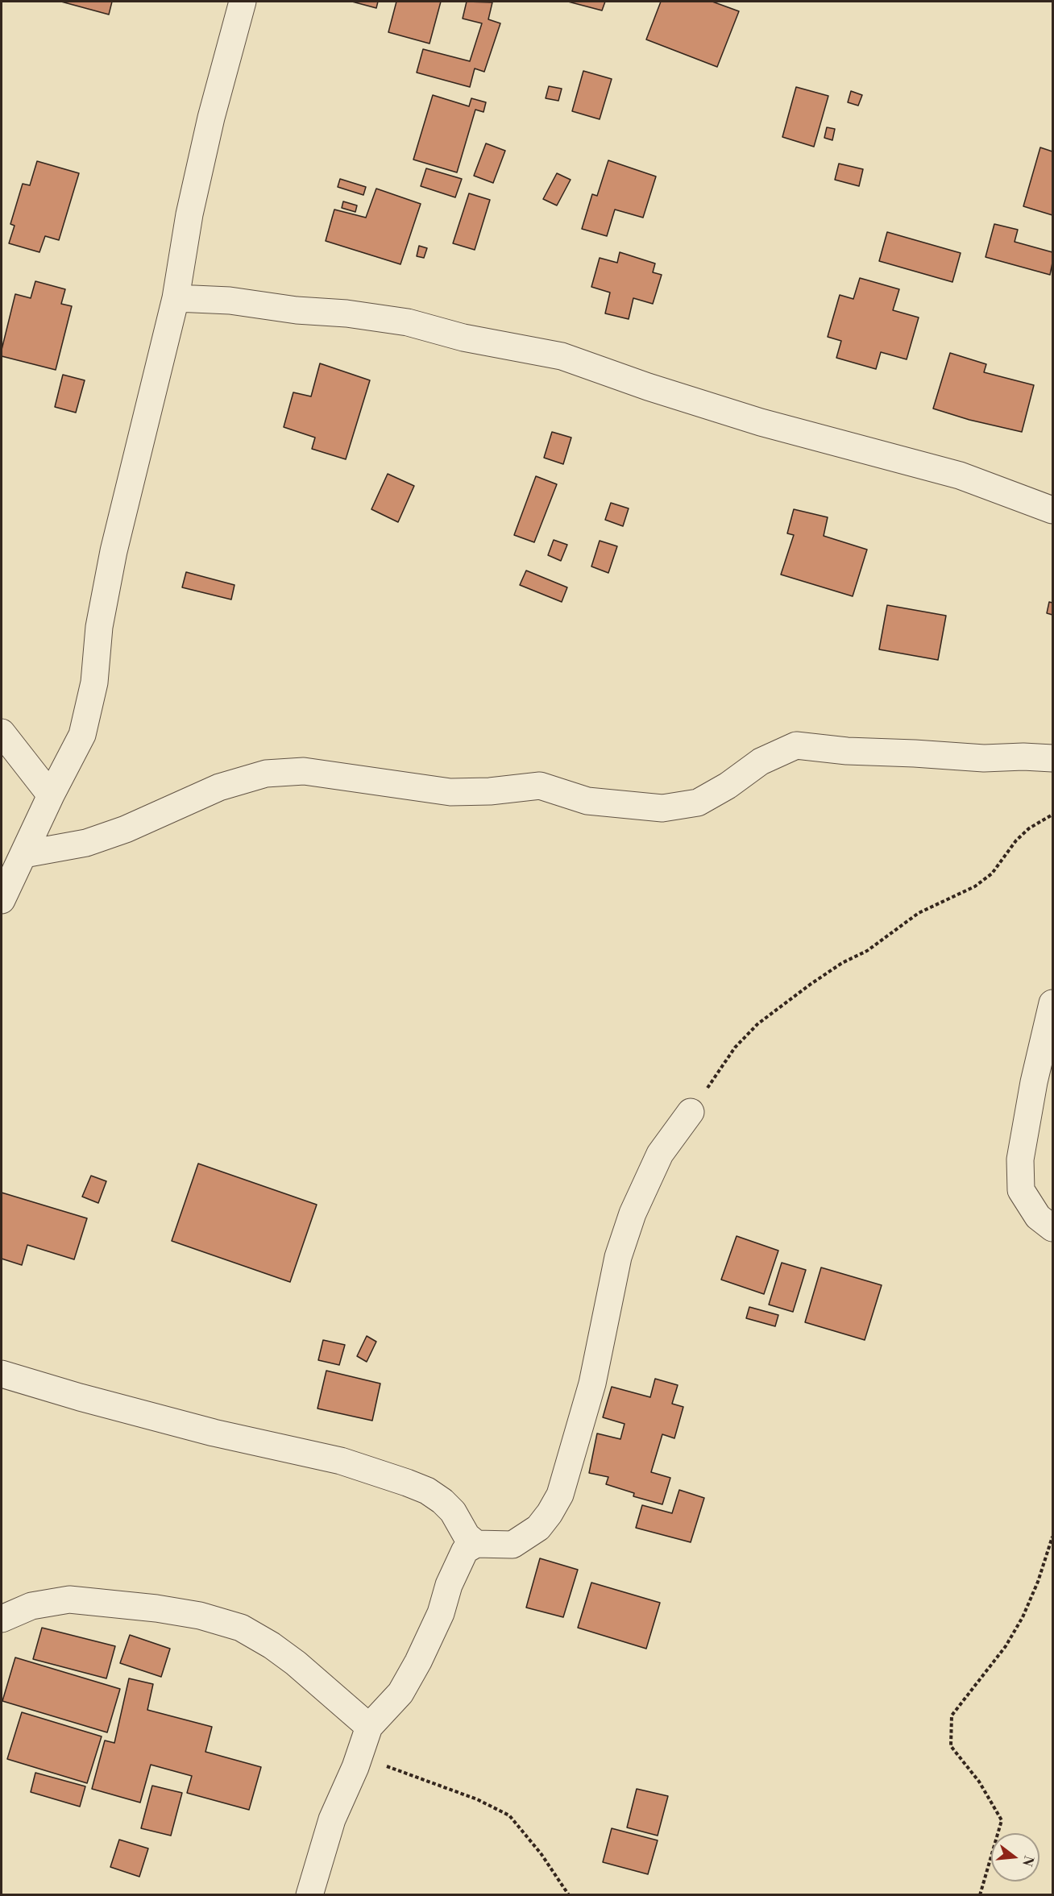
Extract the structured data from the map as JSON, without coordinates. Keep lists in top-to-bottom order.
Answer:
{
  "north": "right"
}
